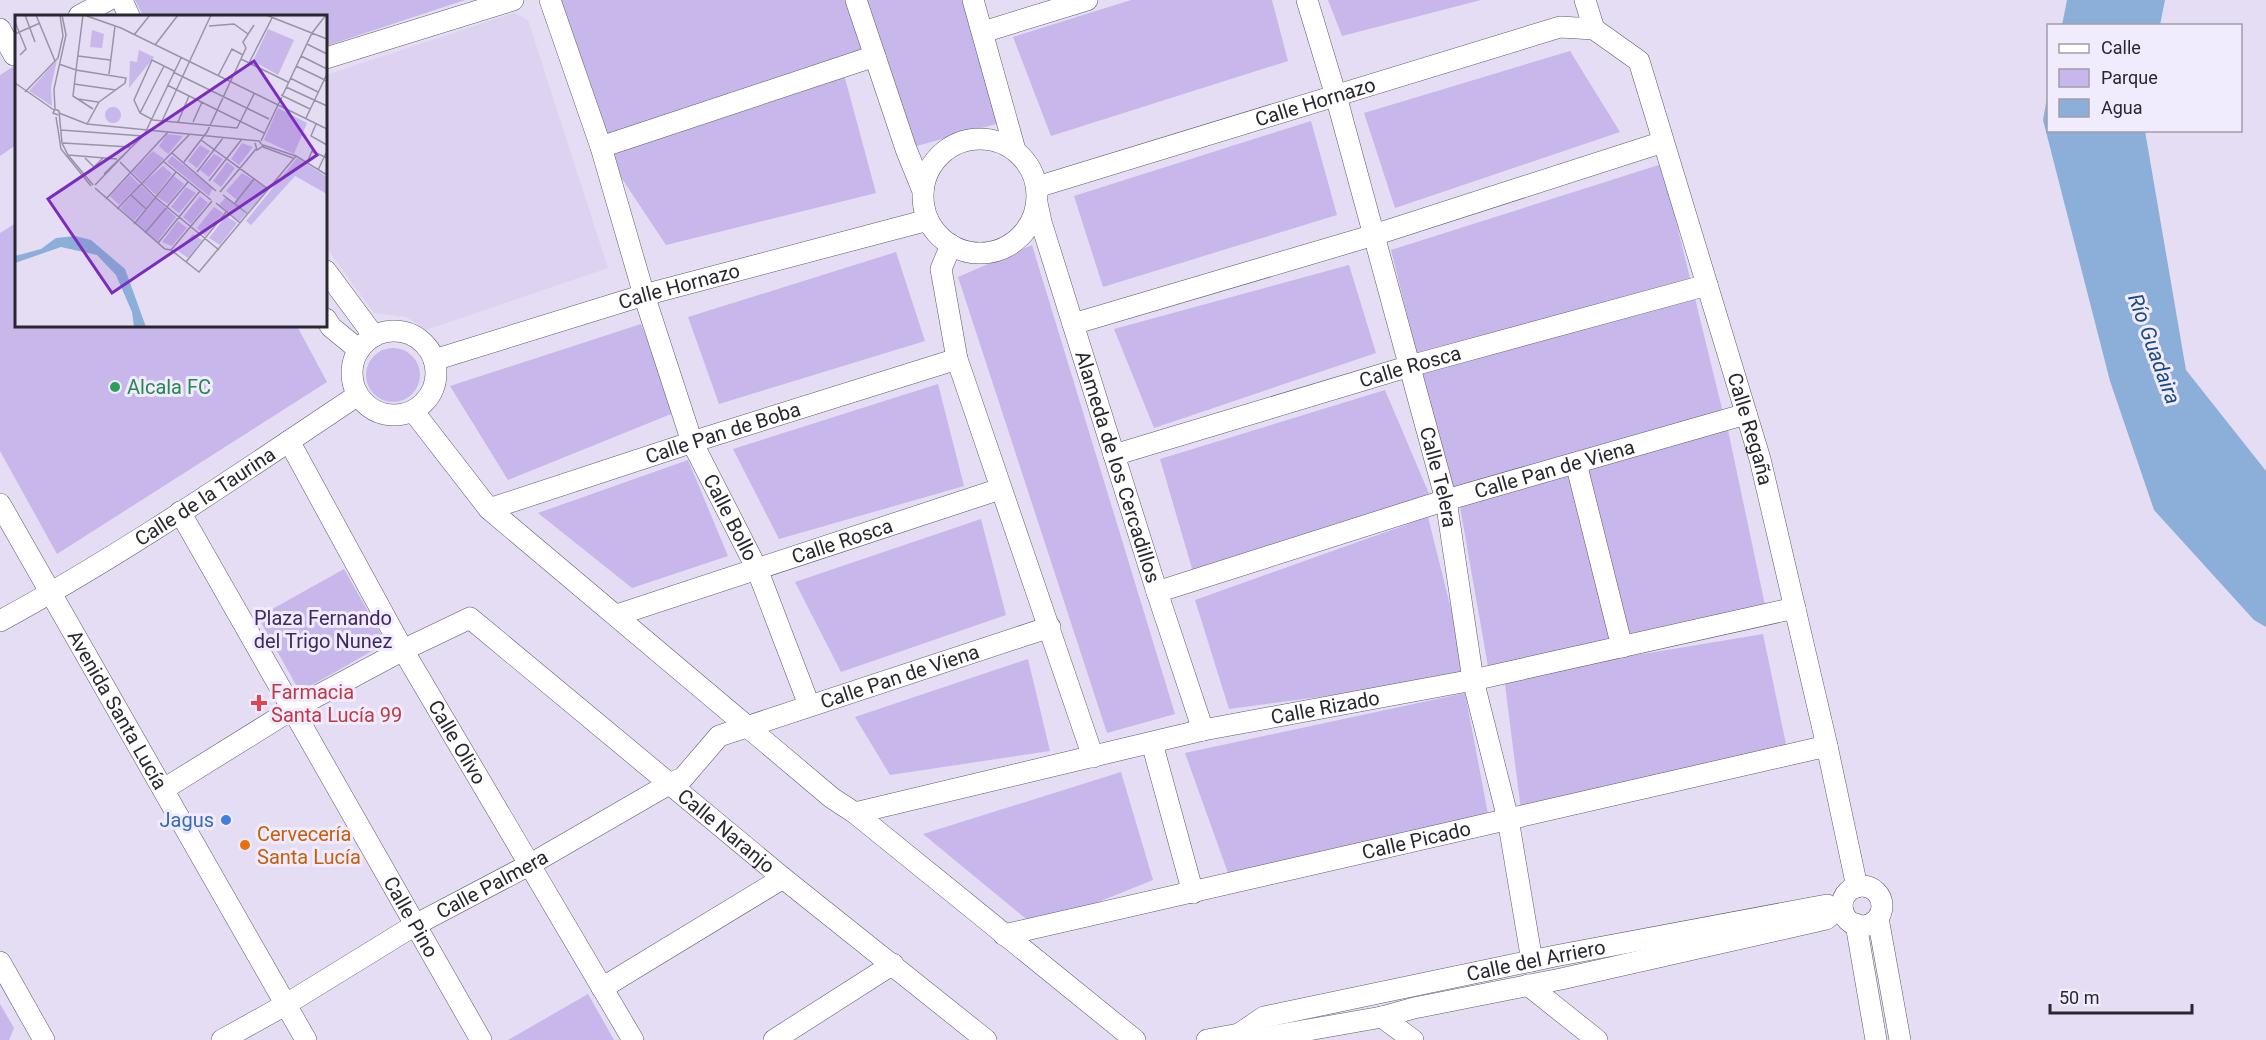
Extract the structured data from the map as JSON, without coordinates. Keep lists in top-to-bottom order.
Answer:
{
  "streets": {
    "street": [
      "Calle Hornazo",
      "Calle Rosca",
      "Calle Regaña",
      "Calle Pan de Boba",
      "Alameda de los Cercadillos",
      "Calle Pan de Viena",
      "Calle Telera",
      "Calle de la Taurina",
      "Calle Bollo",
      "Avenida Santa Lucía",
      "Calle Rizado",
      "Calle Olivo",
      "Calle Naranjo",
      "Calle Picado",
      "Calle Palmera",
      "Calle Pino",
      "Calle del Arriero"
    ]
  },
  "crossings": [
    ["Calle Hornazo", "Calle Regaña"],
    ["Calle Hornazo", "Alameda de los Cercadillos"],
    ["Calle Hornazo", "Calle Telera"],
    ["Calle Hornazo", "Calle de la Taurina"],
    ["Calle Hornazo", "Calle Bollo"],
    ["Calle Rosca", "Calle Regaña"],
    ["Calle Rosca", "Alameda de los Cercadillos"],
    ["Calle Rosca", "Calle Telera"],
    ["Calle Rosca", "Calle Bollo"],
    ["Calle Regaña", "Calle Pan de Viena"],
    ["Calle Regaña", "Calle Rizado"],
    ["Calle Regaña", "Calle Picado"],
    ["Calle Regaña", "Calle del Arriero"],
    ["Calle Pan de Boba", "Calle Bollo"],
    ["Alameda de los Cercadillos", "Calle Pan de Viena"],
    ["Alameda de los Cercadillos", "Calle Rizado"],
    ["Calle Pan de Viena", "Calle Telera"],
    ["Calle Pan de Viena", "Calle Bollo"],
    ["Calle Pan de Viena", "Calle Naranjo"],
    ["Calle Pan de Viena", "Calle Palmera"],
    ["Calle Telera", "Calle Rizado"],
    ["Calle Telera", "Calle Picado"],
    ["Calle Telera", "Calle del Arriero"],
    ["Calle de la Taurina", "Avenida Santa Lucía"],
    ["Calle de la Taurina", "Calle Olivo"],
    ["Calle de la Taurina", "Calle Pino"],
    ["Avenida Santa Lucía", "Calle Palmera"],
    ["Calle Olivo", "Calle Naranjo"],
    ["Calle Olivo", "Calle Palmera"],
    ["Calle Naranjo", "Calle Palmera"],
    ["Calle Palmera", "Calle Pino"]
  ],
  "water": ["Río Guadaira"],
  "parks": ["Plaza Fernando del Trigo Nunez"],
  "places": {
    "other": ["Alcala FC", "Jagus", "Cervecería Santa Lucía"],
    "health": ["Farmacia Santa Lucía 99"]
  },
  "legend": ["Calle", "Parque", "Agua"],
  "scale_bar": "50 m"
}
